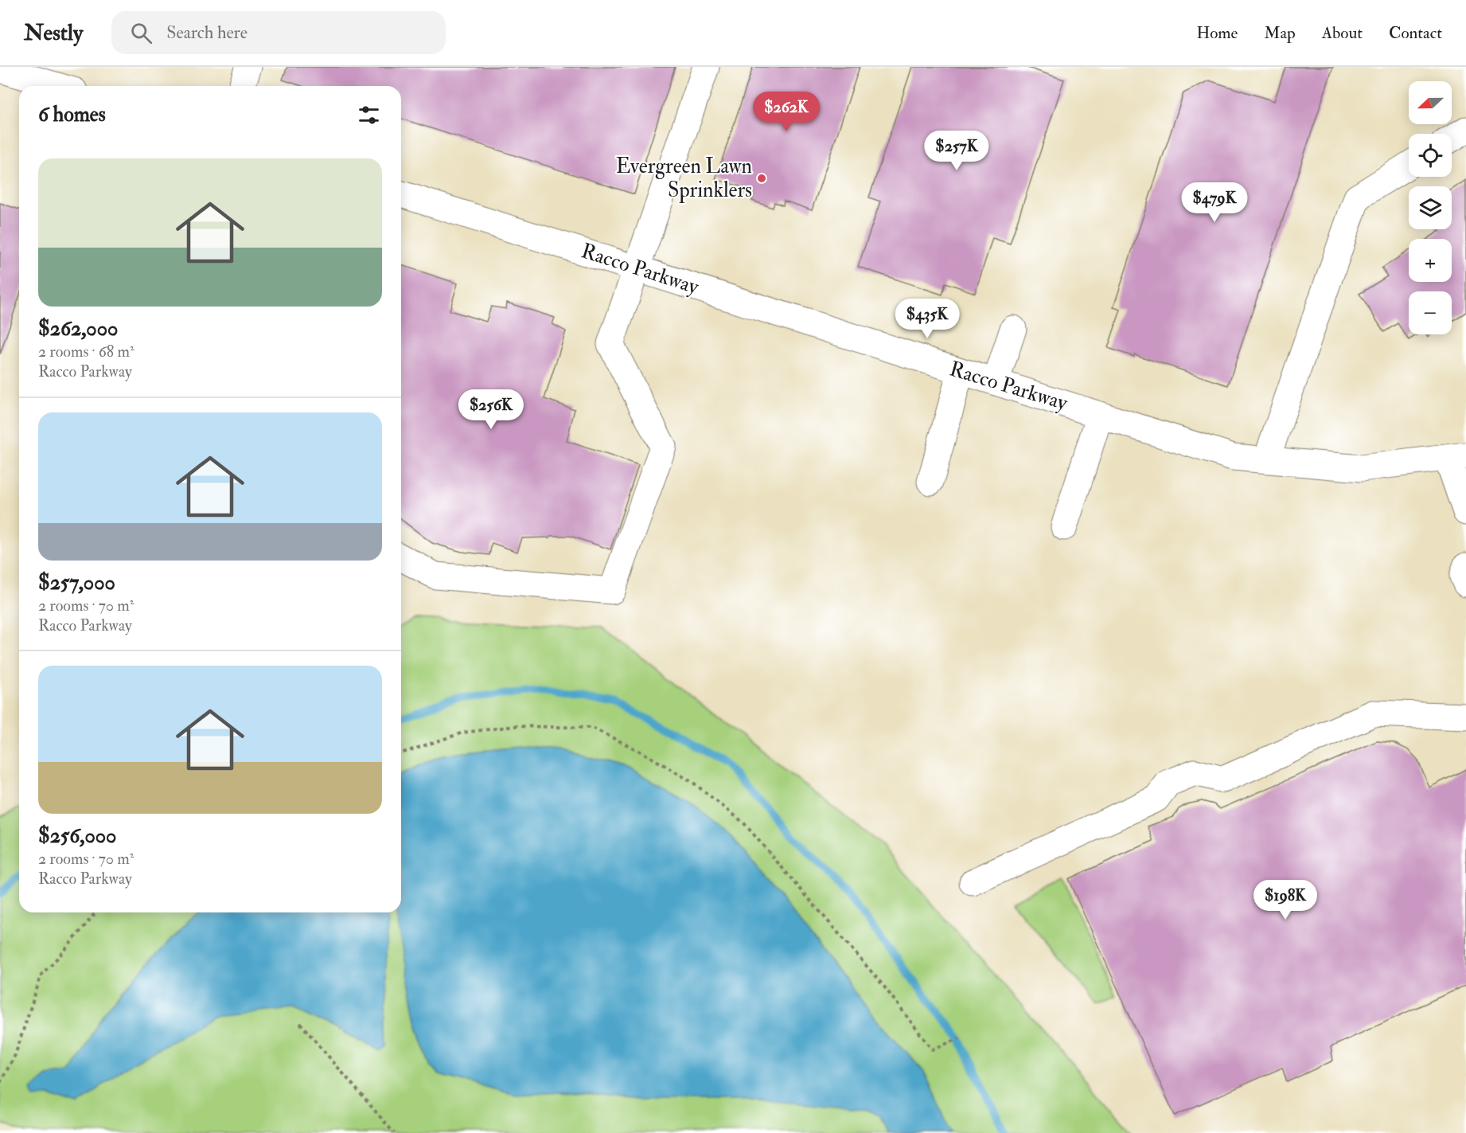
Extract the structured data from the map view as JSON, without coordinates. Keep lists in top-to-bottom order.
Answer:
{
  "streets": {
    "street": ["Racco Parkway"]
  },
  "places": ["Evergreen Lawn Sprinklers"],
  "north": "left",
  "page": {
    "header": "Nestly",
    "search": "Search here",
    "nav": [
      "Home",
      "Map",
      "About",
      "Contact"
    ],
    "map_buttons": ["+", "−"],
    "heading": "6 homes",
    "price": [
      "$262K",
      "$257K",
      "$479K",
      "$435K",
      "$256K",
      "$198K"
    ],
    "list": [
      {
        "name": "$262,000",
        "note": "2 rooms · 68 m² · Racco Parkway"
      },
      {
        "name": "$257,000",
        "note": "2 rooms · 70 m² · Racco Parkway"
      },
      {
        "name": "$256,000",
        "note": "2 rooms · 70 m² · Racco Parkway"
      }
    ]
  }
}
